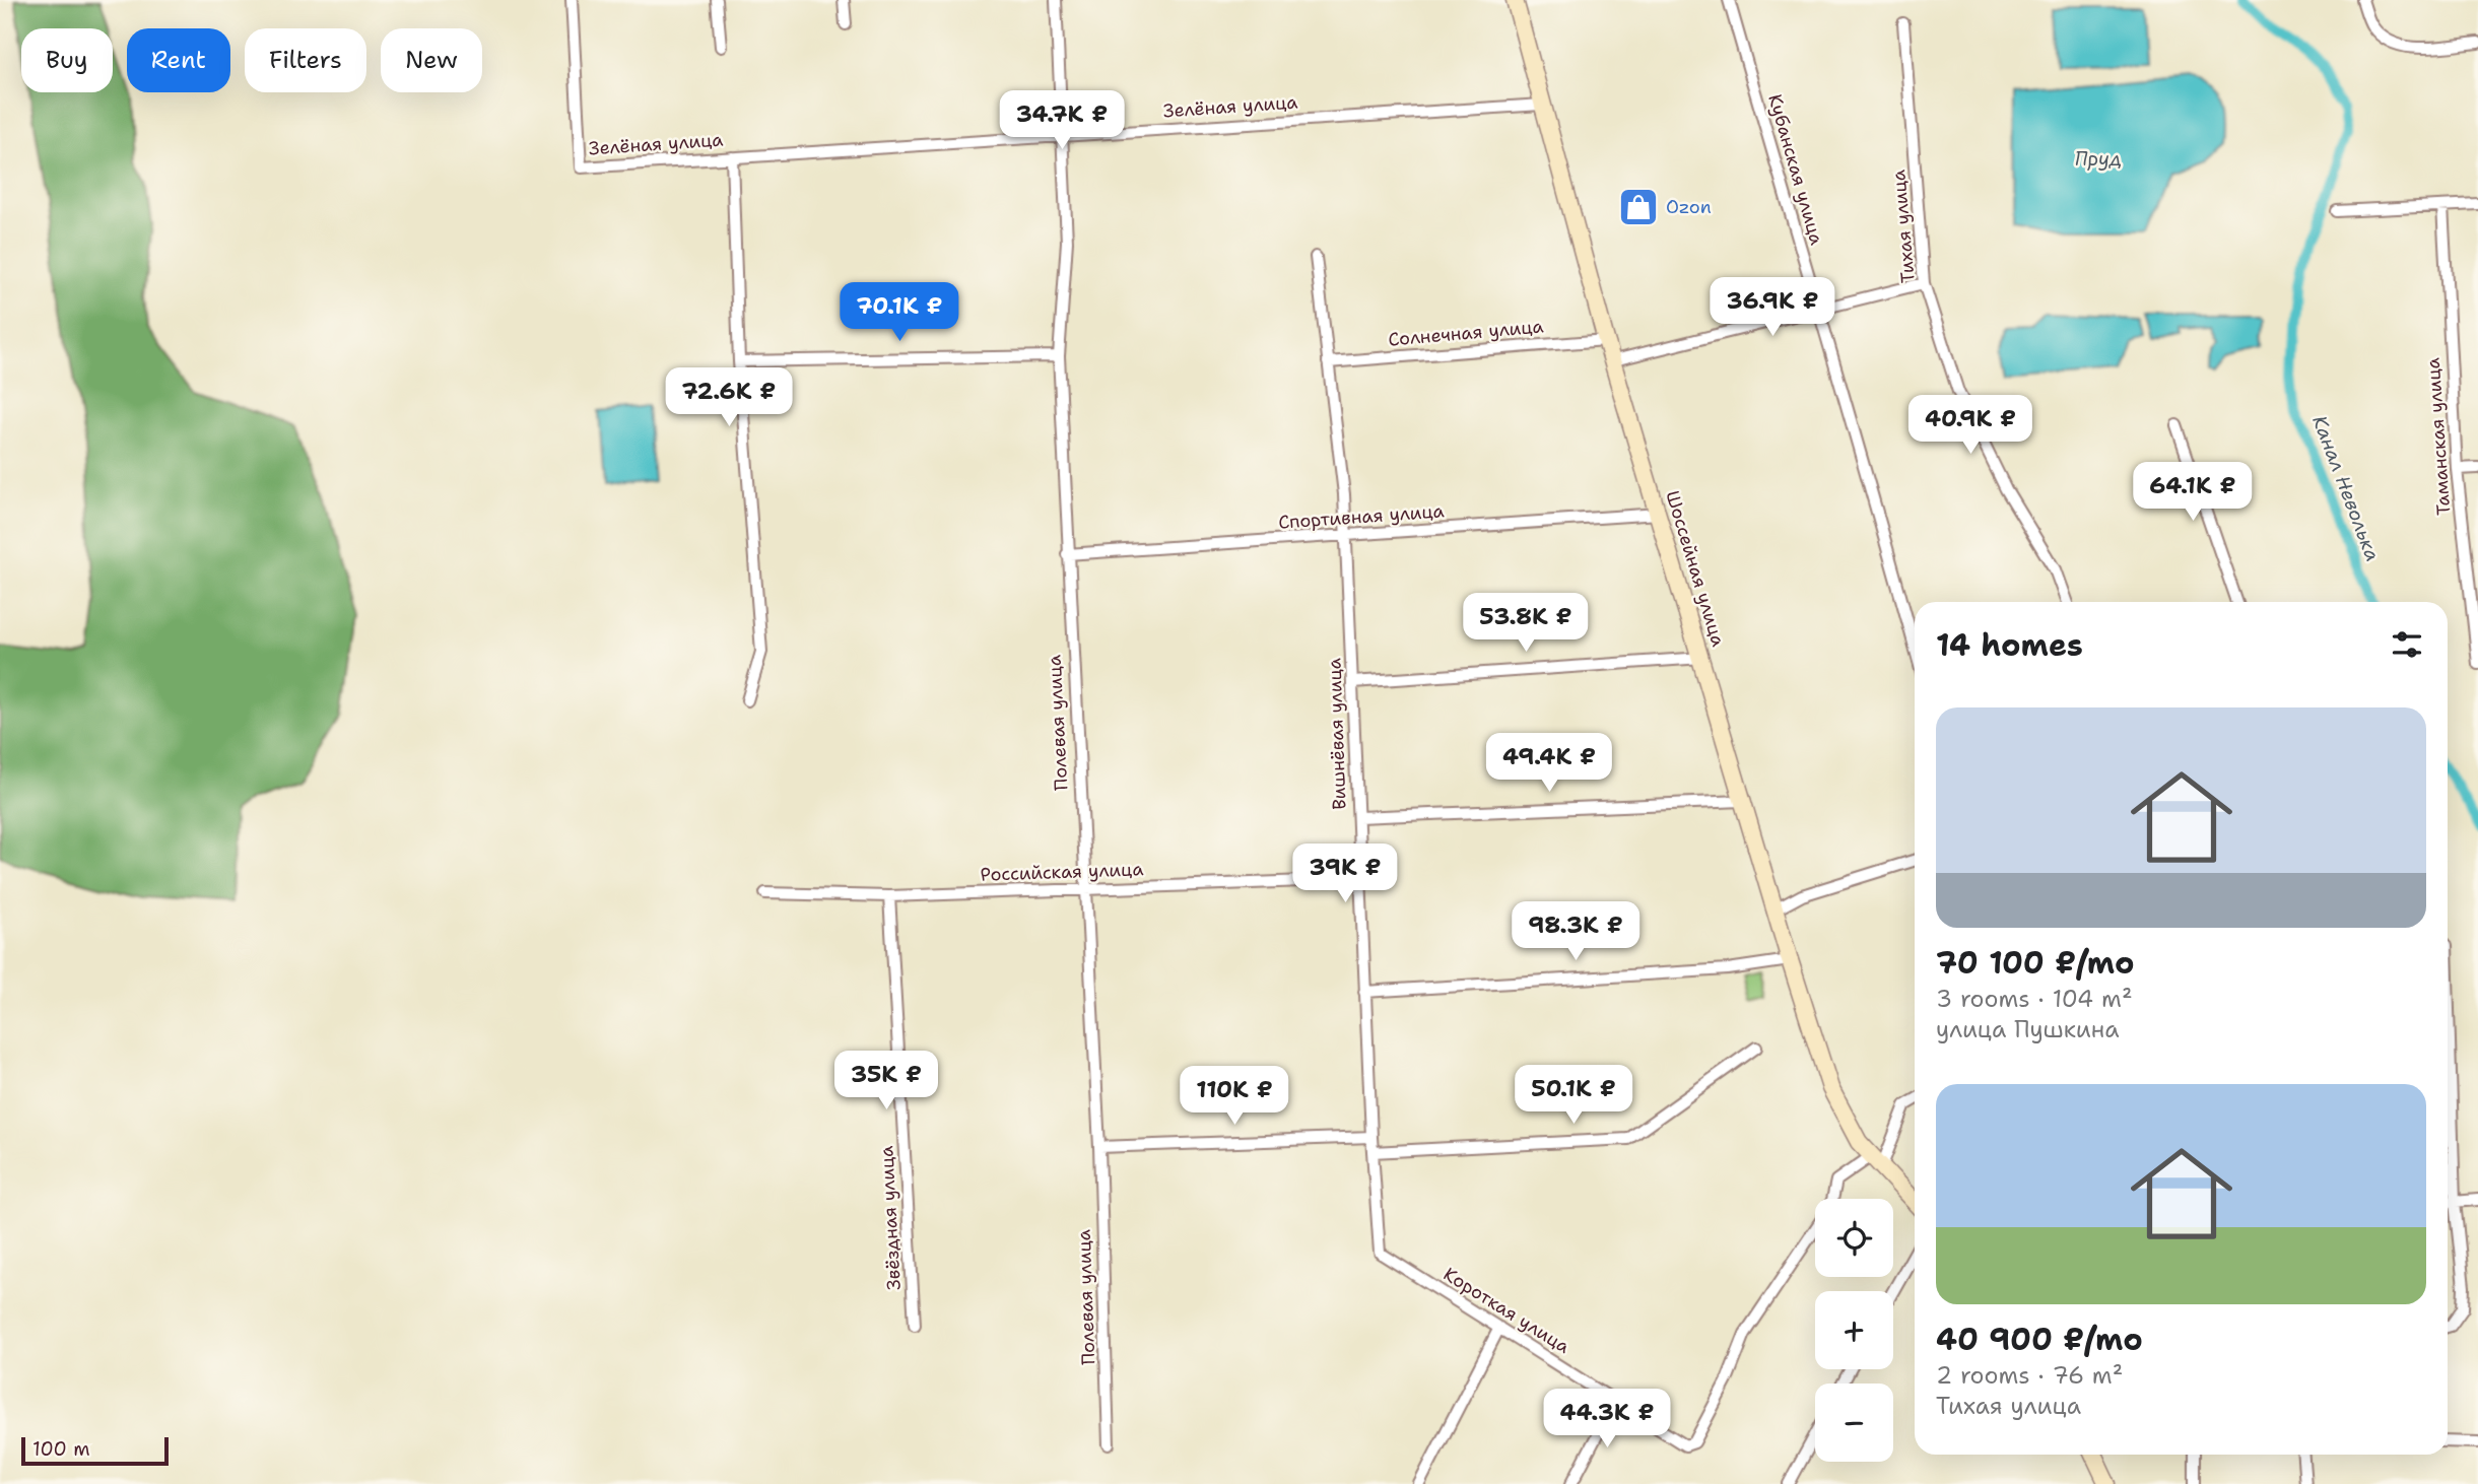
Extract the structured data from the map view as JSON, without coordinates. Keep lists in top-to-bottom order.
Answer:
{
  "streets": {
    "main road": ["Шоссейная улица"],
    "street": [
      "Зелёная улица",
      "Кубанская улица",
      "Тихая улица",
      "Солнечная улица",
      "Таманская улица",
      "Спортивная улица",
      "Полевая улица",
      "Вишнёвая улица",
      "Российская улица",
      "Звёздная улица",
      "Короткая улица"
    ]
  },
  "crossings": [
    ["Зелёная улица", "Шоссейная улица"],
    ["Зелёная улица", "Полевая улица"],
    ["Солнечная улица", "Шоссейная улица"],
    ["Солнечная улица", "Вишнёвая улица"],
    ["Спортивная улица", "Шоссейная улица"],
    ["Спортивная улица", "Полевая улица"],
    ["Спортивная улица", "Вишнёвая улица"],
    ["Шоссейная улица", "Короткая улица"],
    ["Полевая улица", "Российская улица"],
    ["Вишнёвая улица", "Российская улица"],
    ["Вишнёвая улица", "Короткая улица"],
    ["Российская улица", "Звёздная улица"]
  ],
  "water": ["Пруд", "Канал Неволька"],
  "places": {
    "shop": ["Ozon"]
  },
  "scale_bar": "100 m",
  "page": {
    "chip": [
      "Buy",
      "Rent",
      "Filters",
      "New"
    ],
    "price": [
      "34.7K ₽",
      "36.9K ₽",
      "70.1K ₽",
      "72.6K ₽",
      "40.9K ₽",
      "64.1K ₽",
      "53.8K ₽",
      "49.4K ₽",
      "39K ₽",
      "98.3K ₽",
      "35K ₽",
      "50.1K ₽",
      "110K ₽",
      "44.3K ₽"
    ],
    "heading": "14 homes",
    "list": [
      {
        "name": "70 100 ₽/mo",
        "note": "3 rooms · 104 m² · улица Пушкина"
      },
      {
        "name": "40 900 ₽/mo",
        "note": "2 rooms · 76 m² · Тихая улица"
      }
    ],
    "map_buttons": ["+", "−"],
    "scale": "100 m"
  }
}
